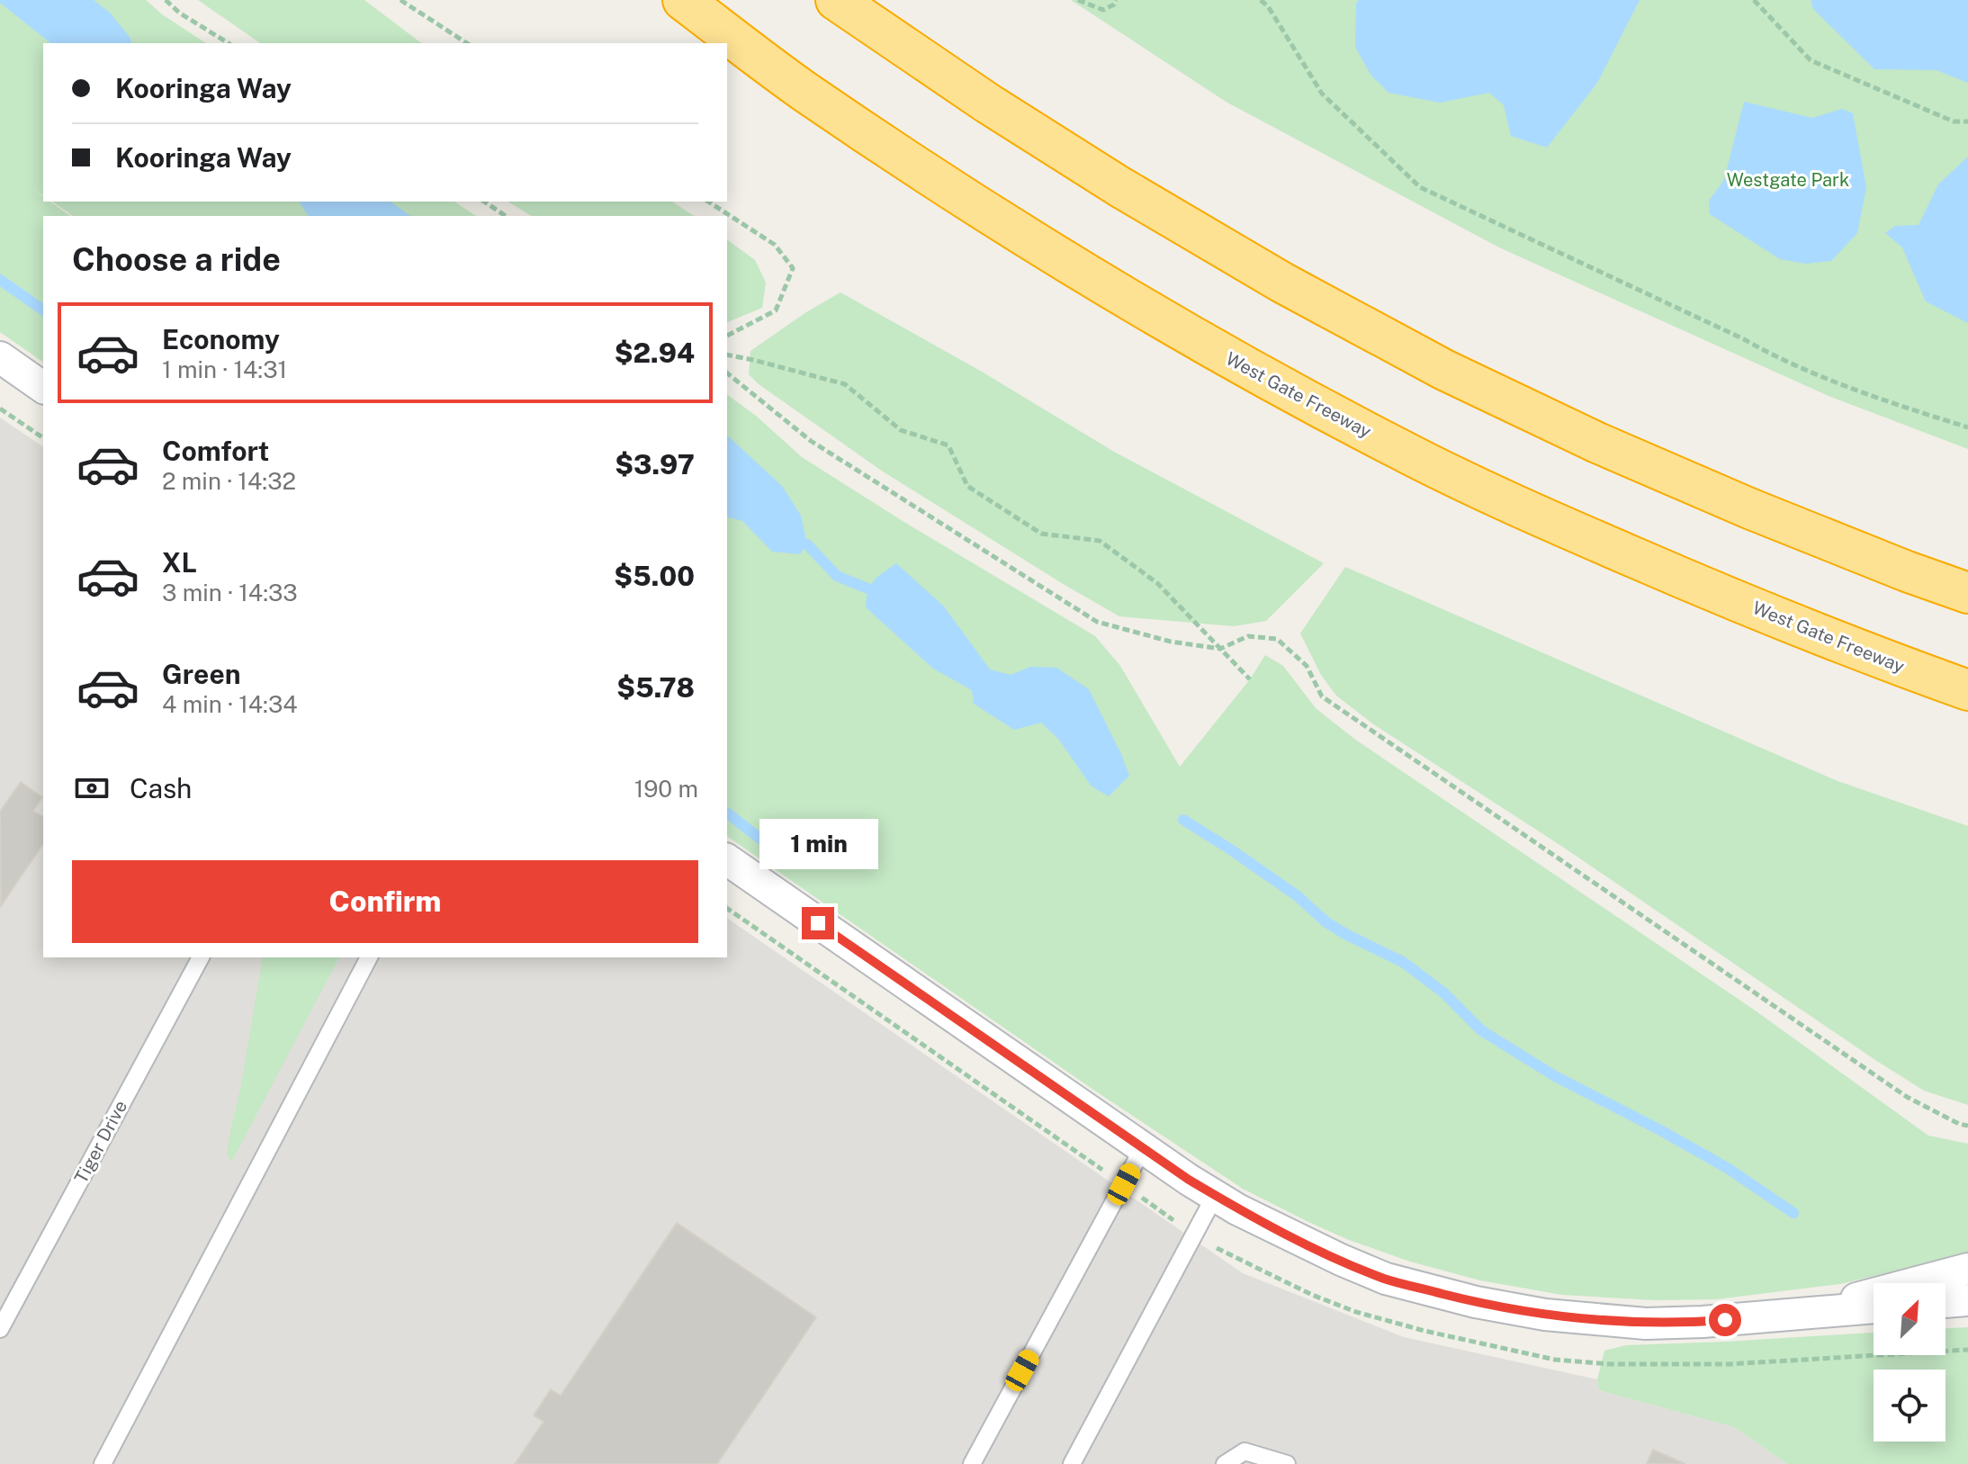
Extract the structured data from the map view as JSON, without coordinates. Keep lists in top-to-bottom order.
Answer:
{
  "streets": {
    "highway": ["West Gate Freeway"],
    "lane": ["Tiger Drive"]
  },
  "parks": ["Westgate Park"],
  "north": "top right",
  "page": {
    "banner": ["Kooringa Way", "Kooringa Way"],
    "heading": "Choose a ride",
    "list": [
      {
        "name": "Economy",
        "note": "1 min · 14:31",
        "value": "$2.94"
      },
      {
        "name": "Comfort",
        "note": "2 min · 14:32",
        "value": "$3.97"
      },
      {
        "name": "XL",
        "note": "3 min · 14:33",
        "value": "$5.00"
      },
      {
        "name": "Green",
        "note": "4 min · 14:34",
        "value": "$5.78"
      }
    ],
    "pay": ["Cash", "190 m"],
    "bubble": "1 min",
    "buttons": "Confirm"
  }
}
